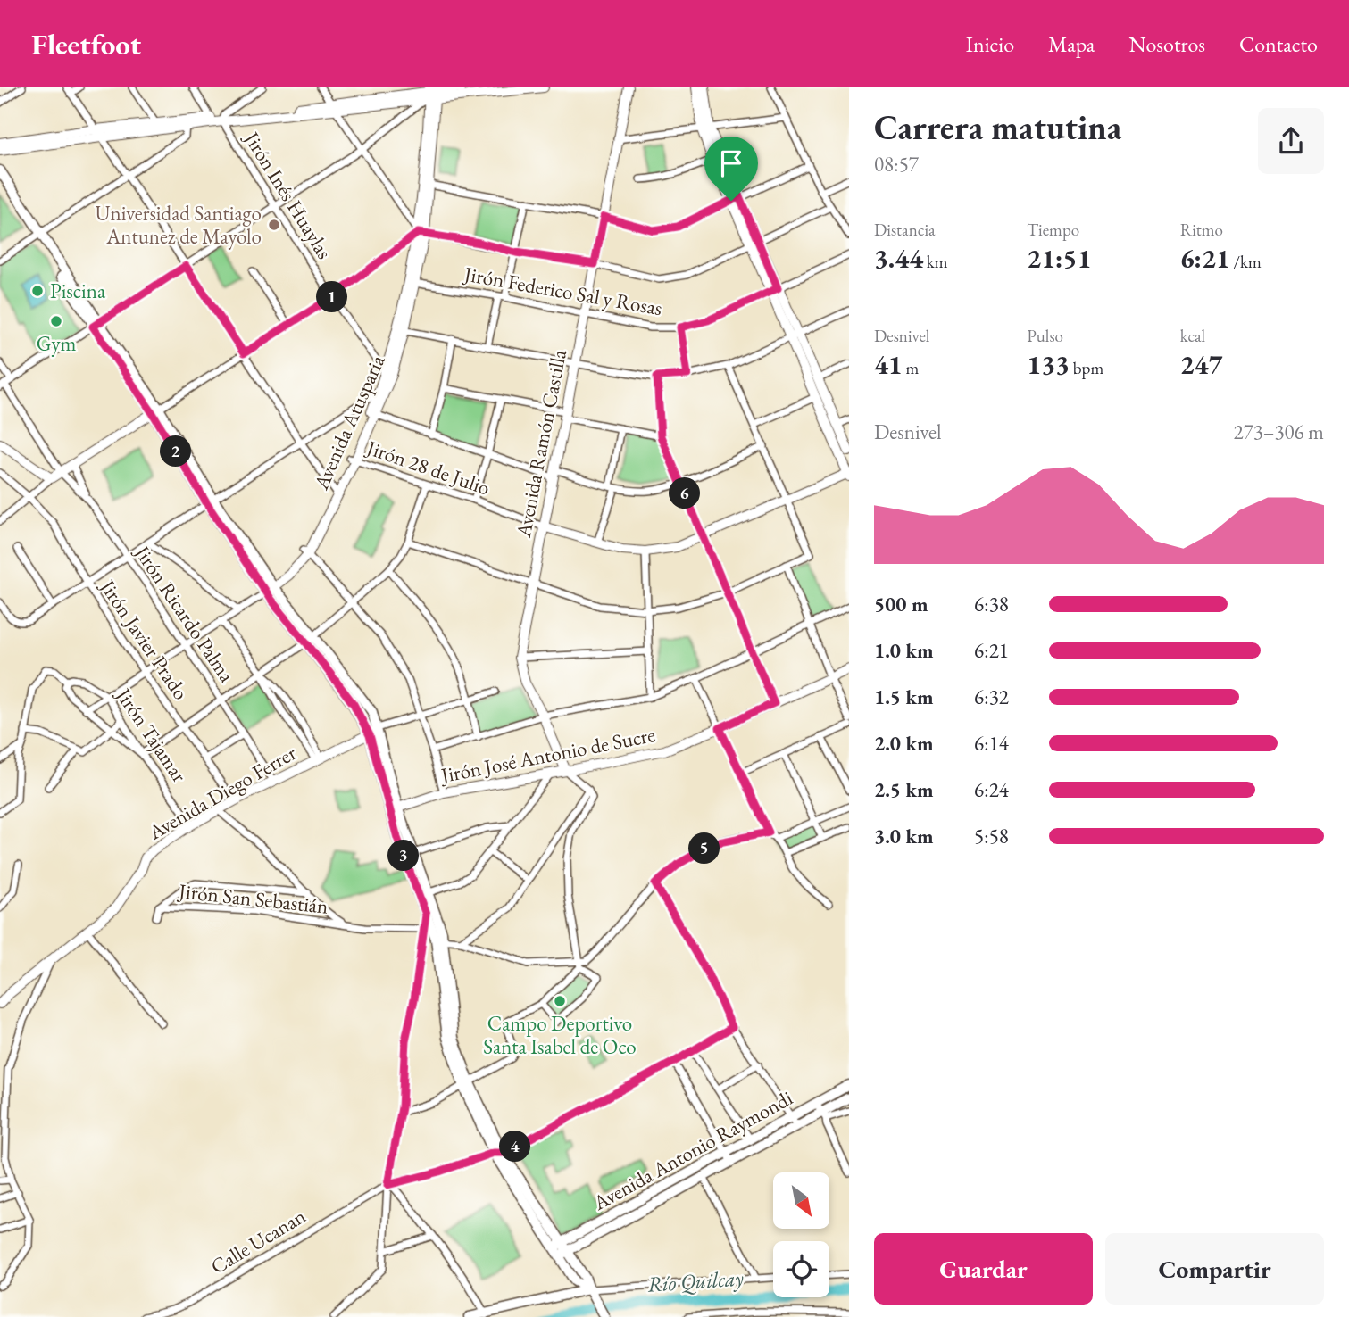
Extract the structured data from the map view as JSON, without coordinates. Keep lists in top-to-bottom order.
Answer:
{
  "streets": {
    "main road": [
      "Avenida Atusparia",
      "Avenida Ramón Castilla",
      "Jirón 28 de Julio",
      "Jirón José Antonio de Sucre",
      "Avenida Diego Ferrer",
      "Avenida Antonio Raymondi"
    ],
    "street": [
      "Jirón Inés Huaylas",
      "Jirón Federico Sal y Rosas",
      "Jirón Ricardo Palma",
      "Jirón Javier Prado",
      "Jirón Tajamar",
      "Jirón San Sebastián",
      "Calle Ucanan"
    ]
  },
  "crossings": [
    ["Jirón Inés Huaylas", "Avenida Atusparia"],
    ["Jirón Federico Sal y Rosas", "Avenida Atusparia"],
    ["Jirón Federico Sal y Rosas", "Avenida Ramón Castilla"],
    ["Avenida Atusparia", "Jirón 28 de Julio"],
    ["Avenida Ramón Castilla", "Jirón 28 de Julio"],
    ["Avenida Ramón Castilla", "Jirón José Antonio de Sucre"],
    ["Jirón Ricardo Palma", "Avenida Diego Ferrer"],
    ["Jirón Javier Prado", "Avenida Diego Ferrer"],
    ["Jirón Tajamar", "Avenida Diego Ferrer"]
  ],
  "water": ["Río Quilcay"],
  "places": [
    "Universidad Santiago Antunez de Mayolo",
    "Piscina",
    "Gym",
    "Campo Deportivo Santa Isabel de Oco"
  ],
  "north": "bottom right",
  "page": {
    "header": "Fleetfoot",
    "nav": [
      "Inicio",
      "Mapa",
      "Nosotros",
      "Contacto"
    ],
    "heading": ["Carrera matutina", "08:57"],
    "stats": [
      ["Distancia", "3.44 km"],
      ["Tiempo", "21:51"],
      ["Ritmo", "6:21 /km"],
      ["Desnivel", "41 m"],
      ["Pulso", "133 bpm"],
      ["kcal", "247"]
    ],
    "pins": [
      "1",
      "2",
      "6",
      "5",
      "3",
      "4"
    ],
    "chart": ["Desnivel", "273–306 m"],
    "list": [
      {
        "name": "500 m",
        "note": "6:38"
      },
      {
        "name": "1.0 km",
        "note": "6:21"
      },
      {
        "name": "1.5 km",
        "note": "6:32"
      },
      {
        "name": "2.0 km",
        "note": "6:14"
      },
      {
        "name": "2.5 km",
        "note": "6:24"
      },
      {
        "name": "3.0 km",
        "note": "5:58"
      }
    ],
    "buttons": ["Guardar", "Compartir"]
  }
}
